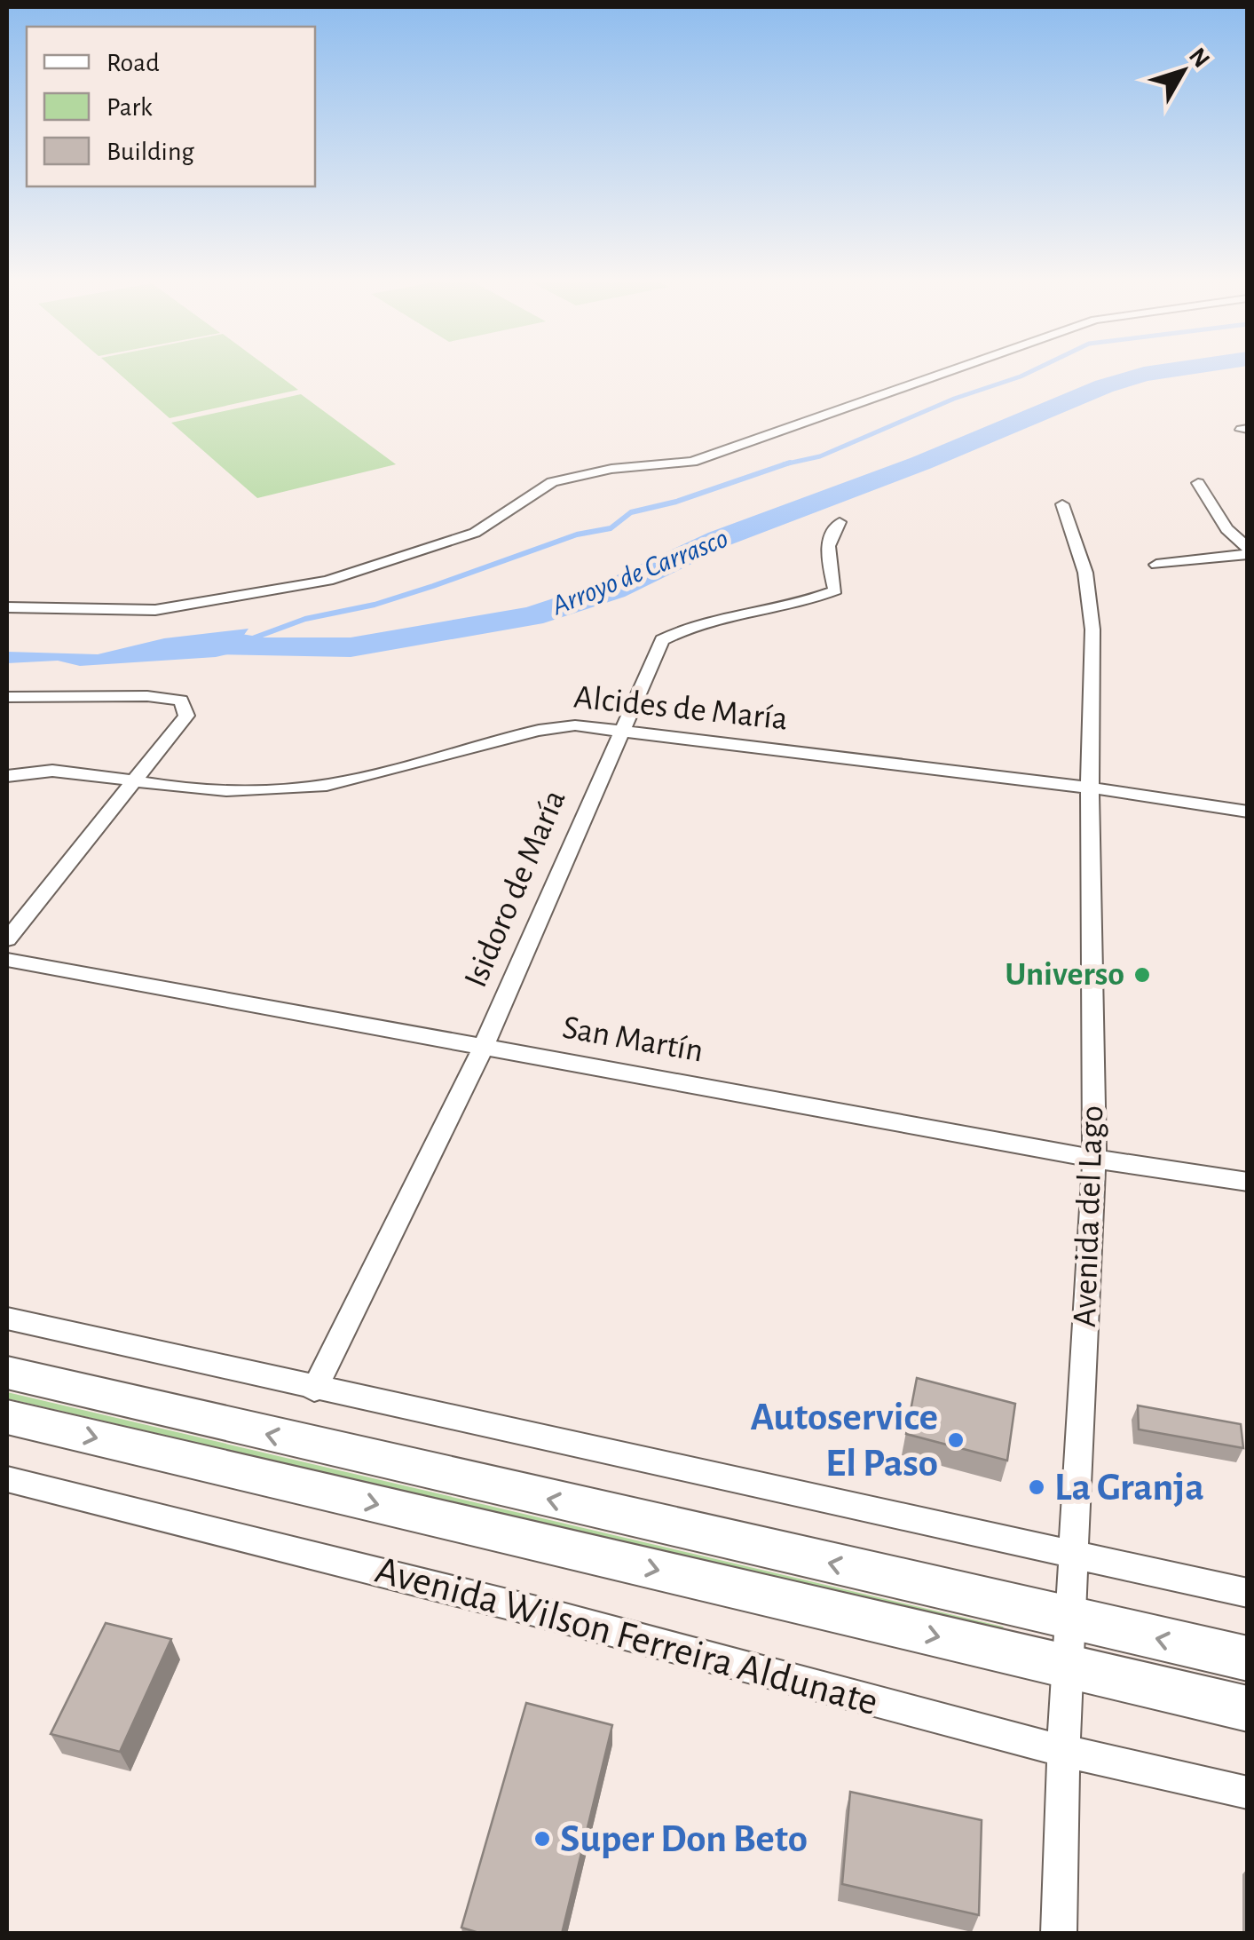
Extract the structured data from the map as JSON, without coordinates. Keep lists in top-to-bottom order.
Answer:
{
  "streets": {
    "main road": ["Avenida Wilson Ferreira Aldunate"],
    "street": [
      "Alcides de María",
      "Isidoro de María",
      "San Martín",
      "Avenida del Lago"
    ]
  },
  "crossings": [
    ["Alcides de María", "Isidoro de María"],
    ["Alcides de María", "Avenida del Lago"],
    ["Isidoro de María", "San Martín"],
    ["San Martín", "Avenida del Lago"],
    ["Avenida del Lago", "Avenida Wilson Ferreira Aldunate"]
  ],
  "water": ["Arroyo de Carrasco"],
  "places": [
    "Universo",
    "Autoservice El Paso",
    "La Granja",
    "Super Don Beto"
  ],
  "legend": ["Road", "Park", "Building"],
  "north": "top right"
}
